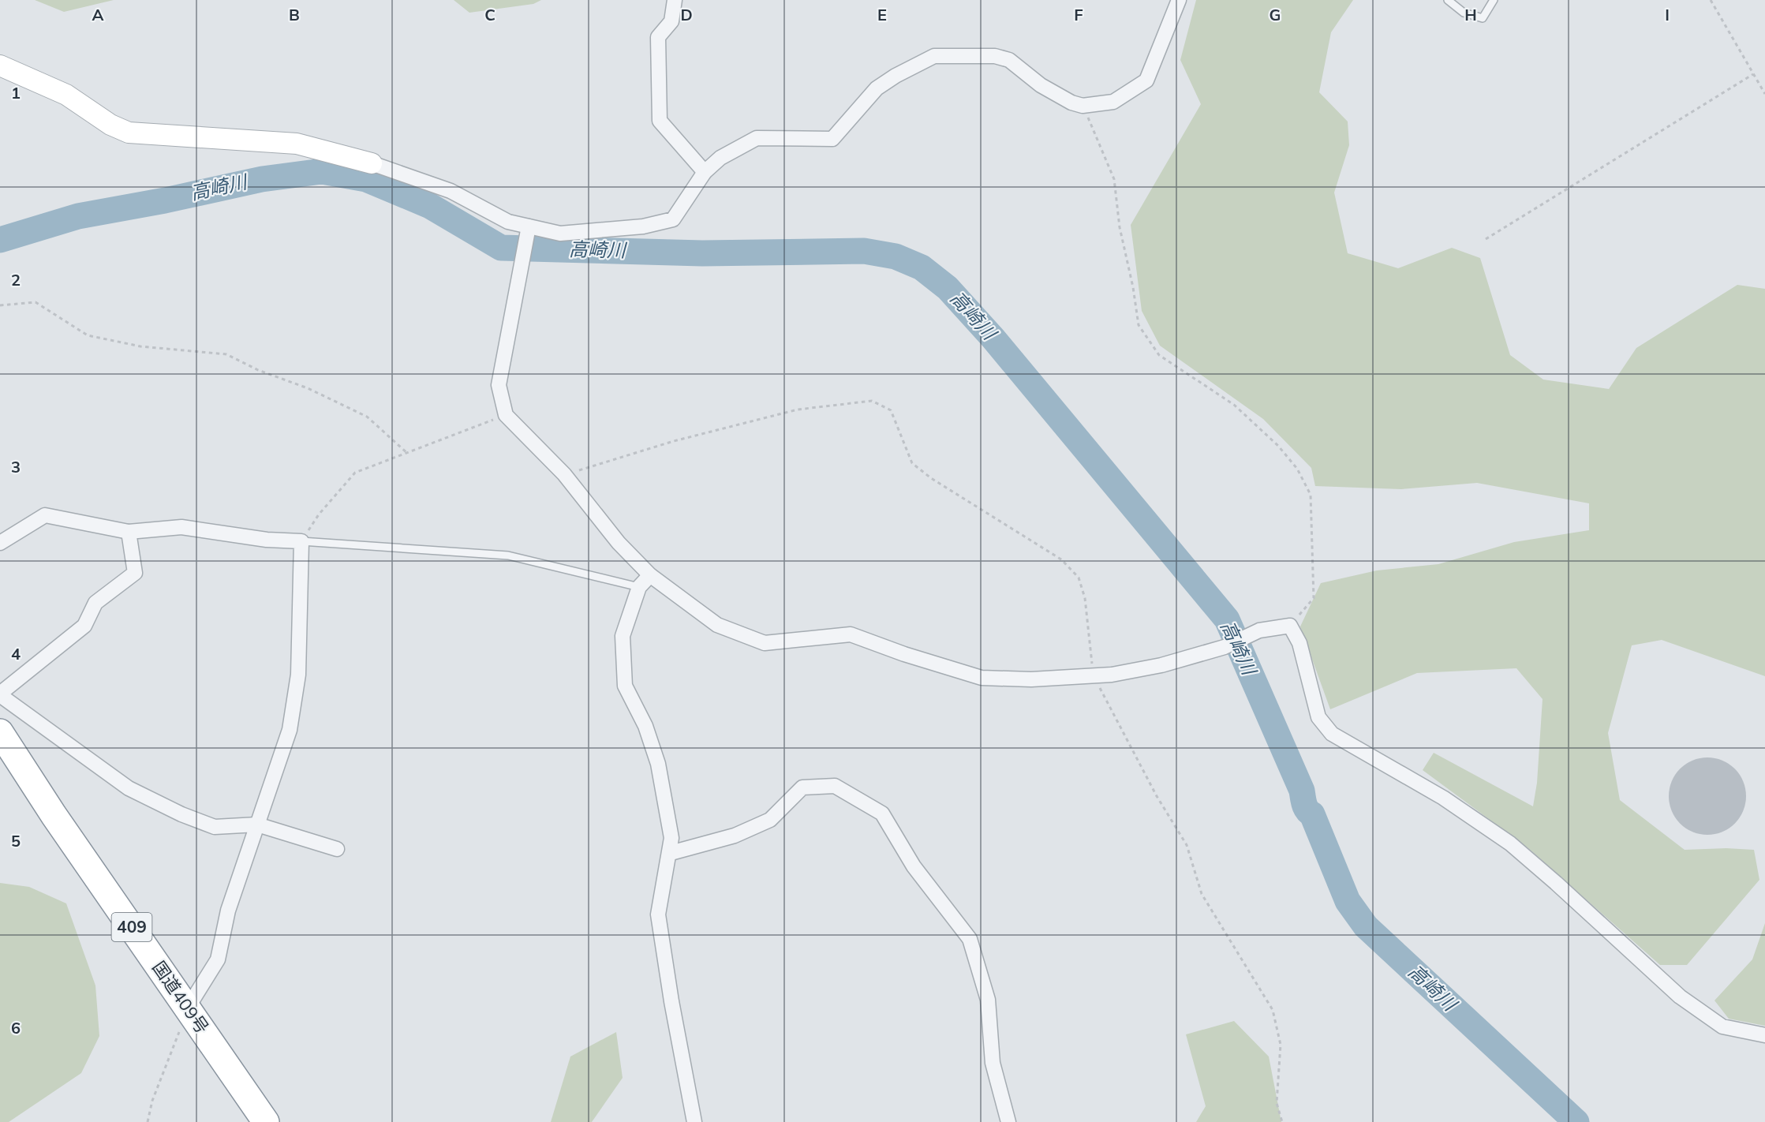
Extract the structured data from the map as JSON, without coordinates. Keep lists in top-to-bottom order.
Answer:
{
  "streets": {
    "highway": ["409", "国道409号"]
  },
  "water": ["高崎川"],
  "grid": {
    "columns": [
      "A",
      "B",
      "C",
      "D",
      "E",
      "F",
      "G",
      "H",
      "I"
    ],
    "rows": [
      "1",
      "2",
      "3",
      "4",
      "5",
      "6"
    ]
  }
}
